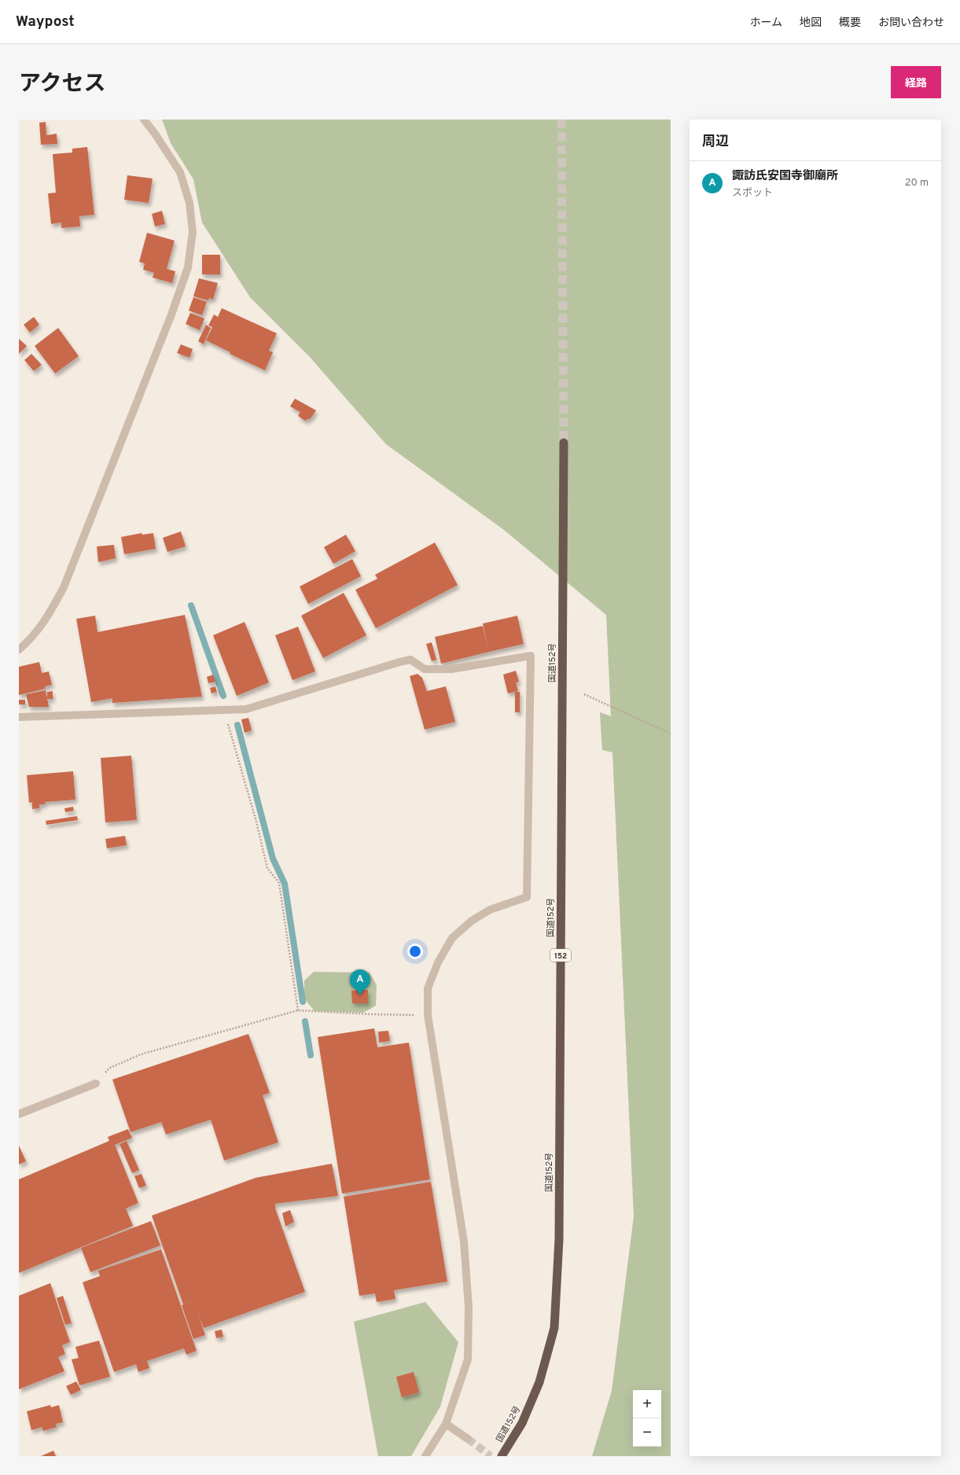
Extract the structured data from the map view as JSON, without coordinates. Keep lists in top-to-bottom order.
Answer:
{
  "streets": {
    "highway": ["国道152号", "152"]
  },
  "page": {
    "header": "Waypost",
    "nav": [
      "ホーム",
      "地図",
      "概要",
      "お問い合わせ"
    ],
    "title": "アクセス",
    "buttons": "経路",
    "heading": "周辺",
    "list": [
      {
        "mark": "A",
        "name": "諏訪氏安国寺御廟所",
        "note": "スポット",
        "value": "20 m"
      }
    ],
    "pins": "A",
    "map_buttons": ["+", "−"]
  }
}
